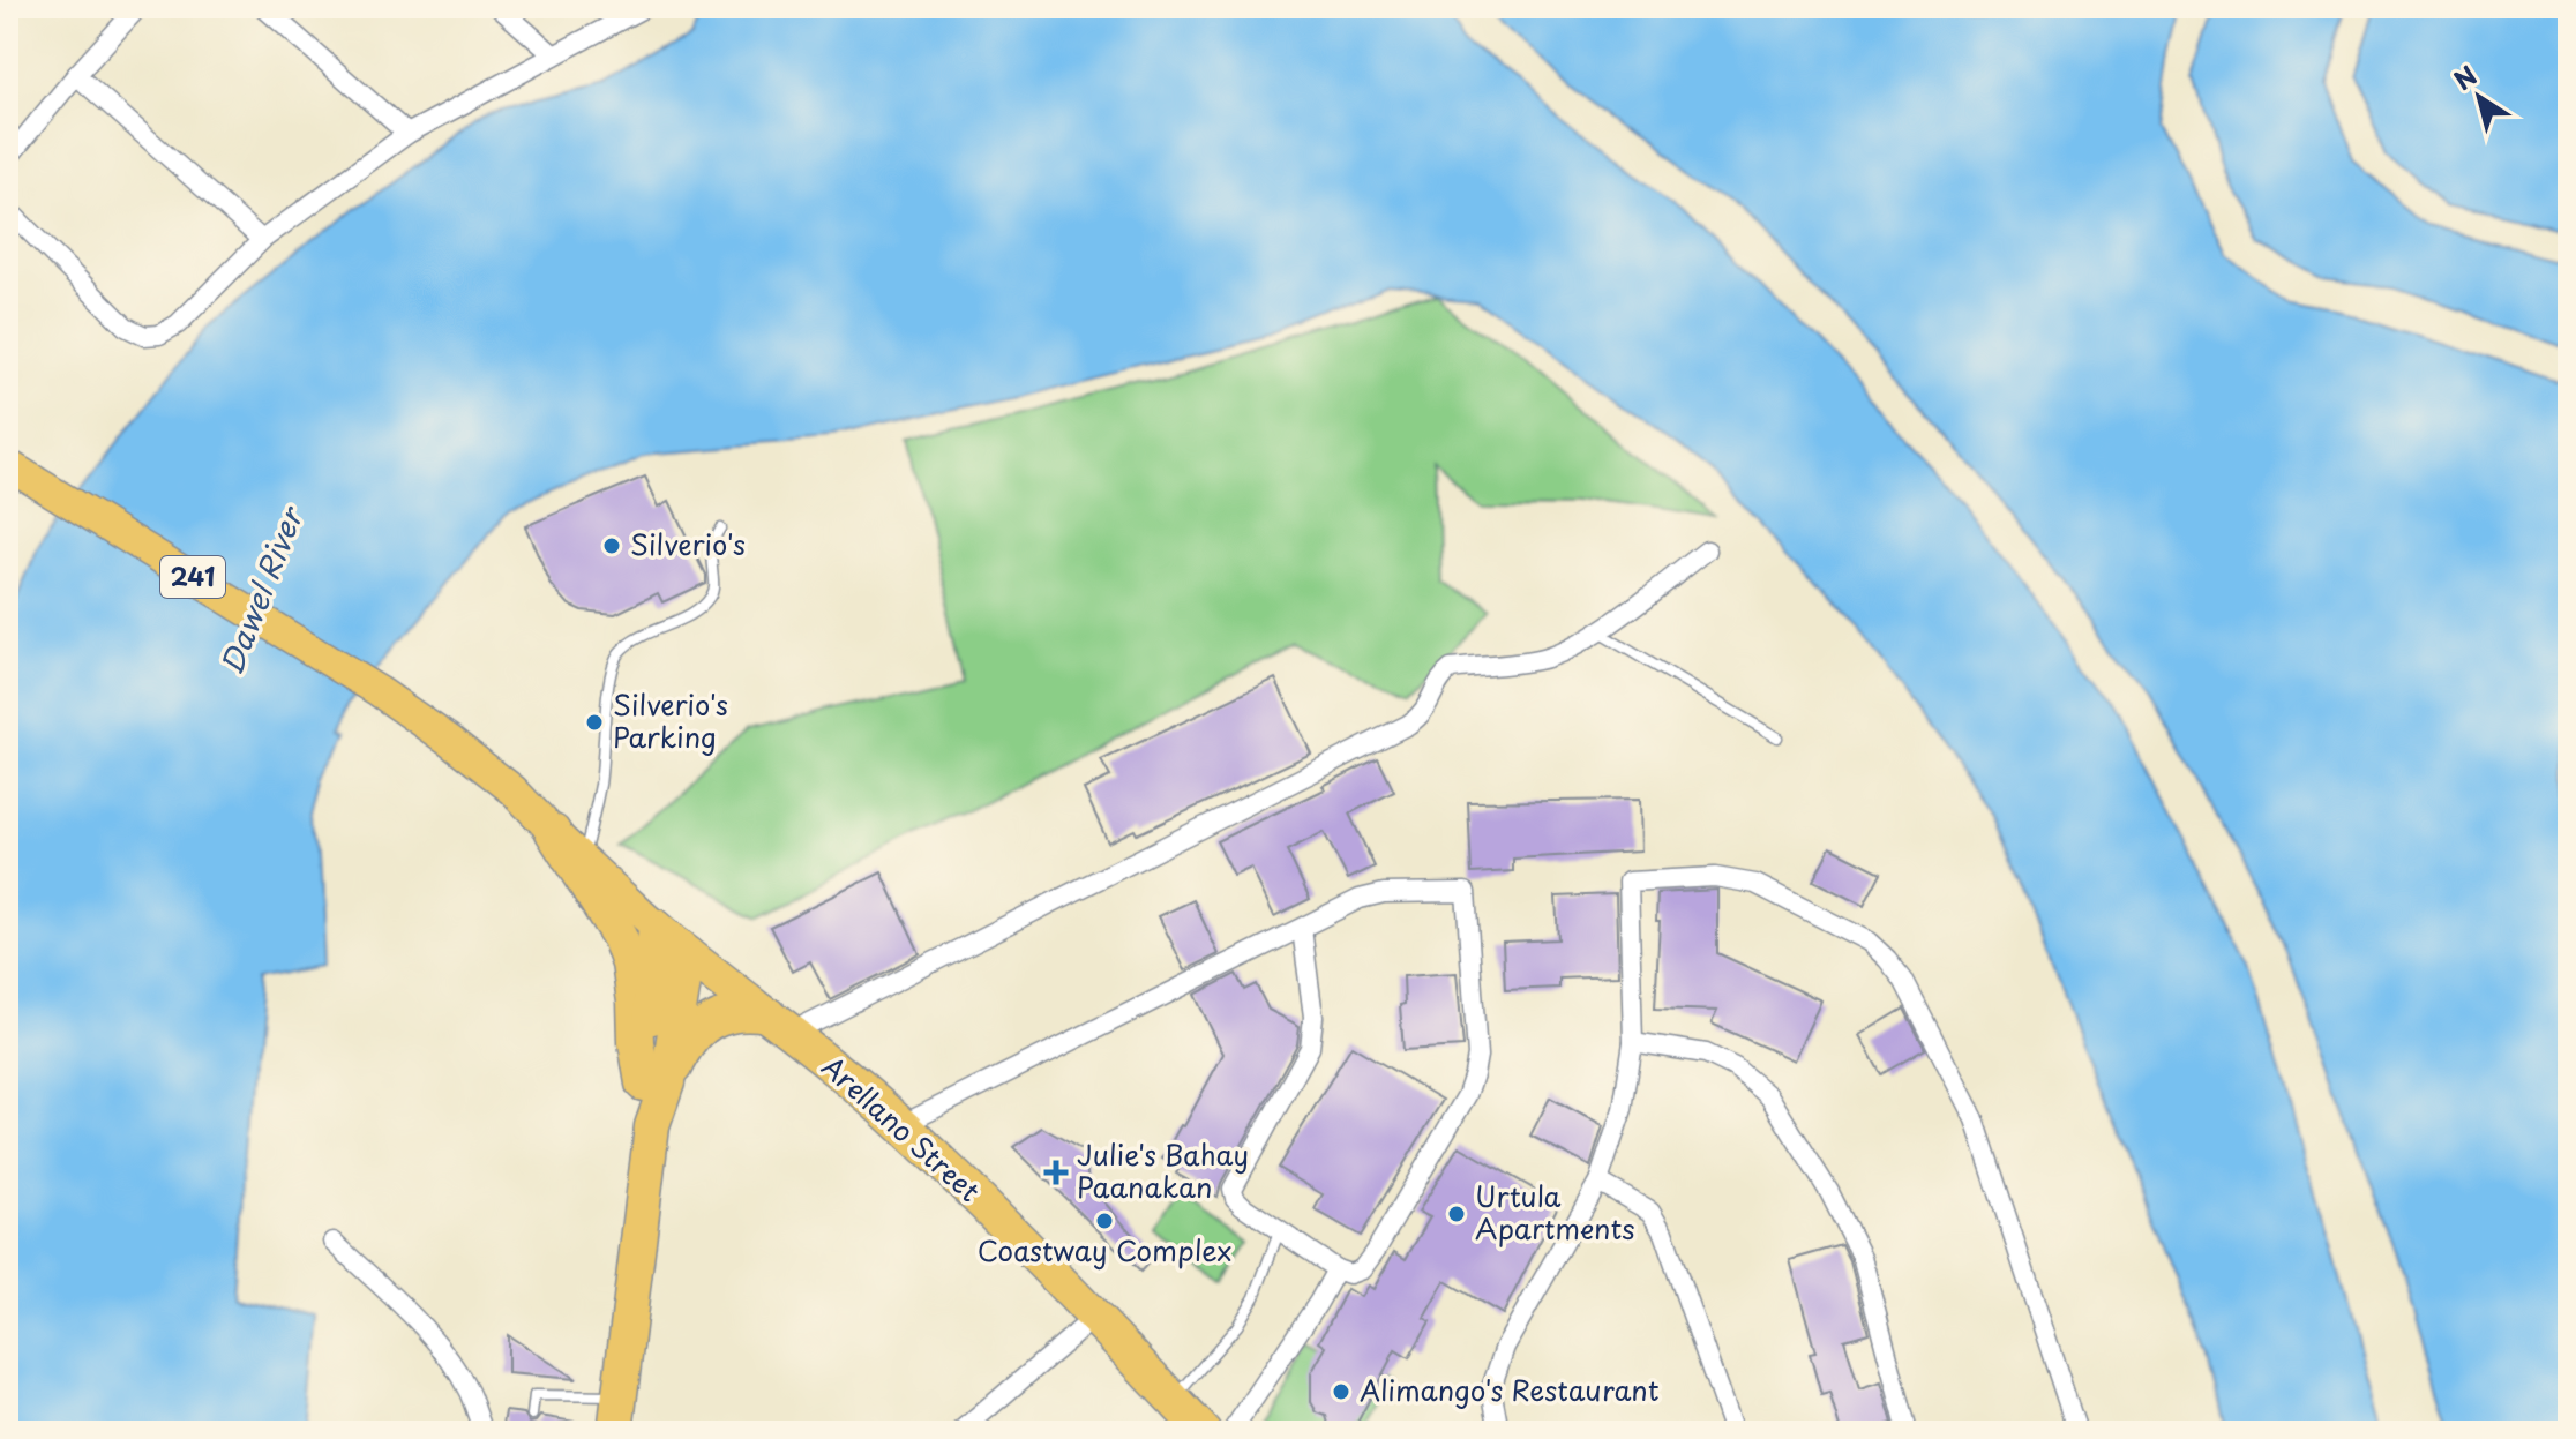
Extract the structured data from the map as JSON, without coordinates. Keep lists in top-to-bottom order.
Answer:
{
  "streets": {
    "highway": ["241", "Arellano Street"]
  },
  "crossings": [
    ["241", "Arellano Street"]
  ],
  "water": ["Dawel River"],
  "places": {
    "other": [
      "Silverio's",
      "Silverio's Parking",
      "Urtula Apartments",
      "Coastway Complex",
      "Alimango's Restaurant"
    ],
    "health": ["Julie's Bahay Paanakan"]
  },
  "north": "top left"
}
